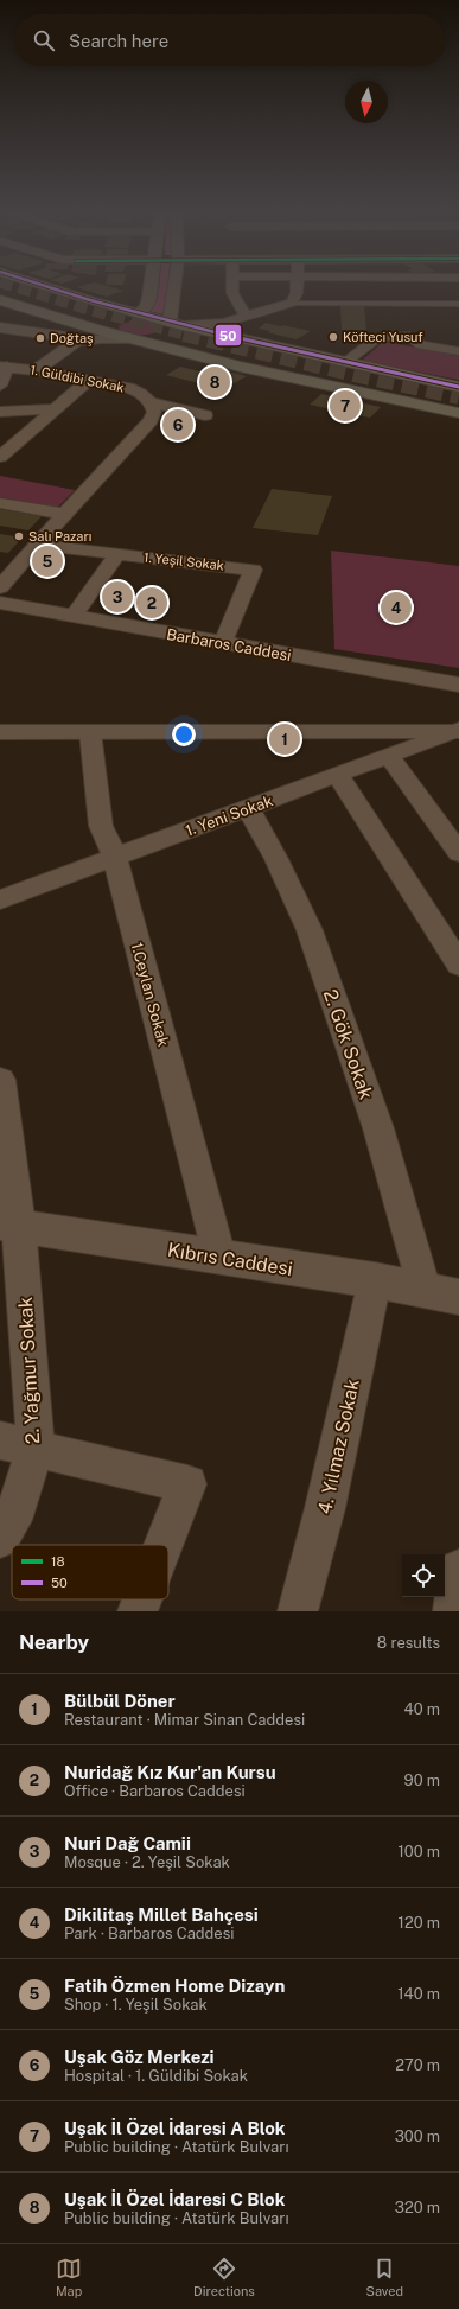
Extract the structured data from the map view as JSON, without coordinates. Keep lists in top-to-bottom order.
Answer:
{
  "streets": {
    "street": [
      "1. Güldibi Sokak",
      "1. Yeşil Sokak",
      "Barbaros Caddesi",
      "1. Yeni Sokak",
      "1.Ceylan Sokak",
      "2. Gök Sokak",
      "Kıbrıs Caddesi",
      "2. Yağmur Sokak",
      "4. Yılmaz Sokak"
    ]
  },
  "crossings": [
    ["1. Yeşil Sokak", "Barbaros Caddesi"],
    ["1. Yeni Sokak", "1.Ceylan Sokak"],
    ["1. Yeni Sokak", "2. Gök Sokak"],
    ["1.Ceylan Sokak", "Kıbrıs Caddesi"],
    ["2. Gök Sokak", "Kıbrıs Caddesi"],
    ["Kıbrıs Caddesi", "2. Yağmur Sokak"],
    ["Kıbrıs Caddesi", "4. Yılmaz Sokak"]
  ],
  "places": ["Köfteci Yusuf", "Doğtaş", "Salı Pazarı"],
  "lines": ["transit line 50"],
  "legend": ["18", "50"],
  "north": "bottom",
  "page": {
    "search": "Search here",
    "pins": [
      "8",
      "7",
      "6",
      "5",
      "3",
      "2",
      "4",
      "1"
    ],
    "heading": ["Nearby", "8 results"],
    "list": [
      {
        "mark": "1",
        "name": "Bülbül Döner",
        "note": "Restaurant · Mimar Sinan Caddesi",
        "value": "40 m"
      },
      {
        "mark": "2",
        "name": "Nuridağ Kız Kur'an Kursu",
        "note": "Office · Barbaros Caddesi",
        "value": "90 m"
      },
      {
        "mark": "3",
        "name": "Nuri Dağ Camii",
        "note": "Mosque · 2. Yeşil Sokak",
        "value": "100 m"
      },
      {
        "mark": "4",
        "name": "Dikilitaş Millet Bahçesi",
        "note": "Park · Barbaros Caddesi",
        "value": "120 m"
      },
      {
        "mark": "5",
        "name": "Fatih Özmen Home Dizayn",
        "note": "Shop · 1. Yeşil Sokak",
        "value": "140 m"
      },
      {
        "mark": "6",
        "name": "Uşak Göz Merkezi",
        "note": "Hospital · 1. Güldibi Sokak",
        "value": "270 m"
      },
      {
        "mark": "7",
        "name": "Uşak İl Özel İdaresi A Blok",
        "note": "Public building · Atatürk Bulvarı",
        "value": "300 m"
      },
      {
        "mark": "8",
        "name": "Uşak İl Özel İdaresi C Blok",
        "note": "Public building · Atatürk Bulvarı",
        "value": "320 m"
      }
    ],
    "nav": ["Map", "Directions", "Saved"]
  }
}
